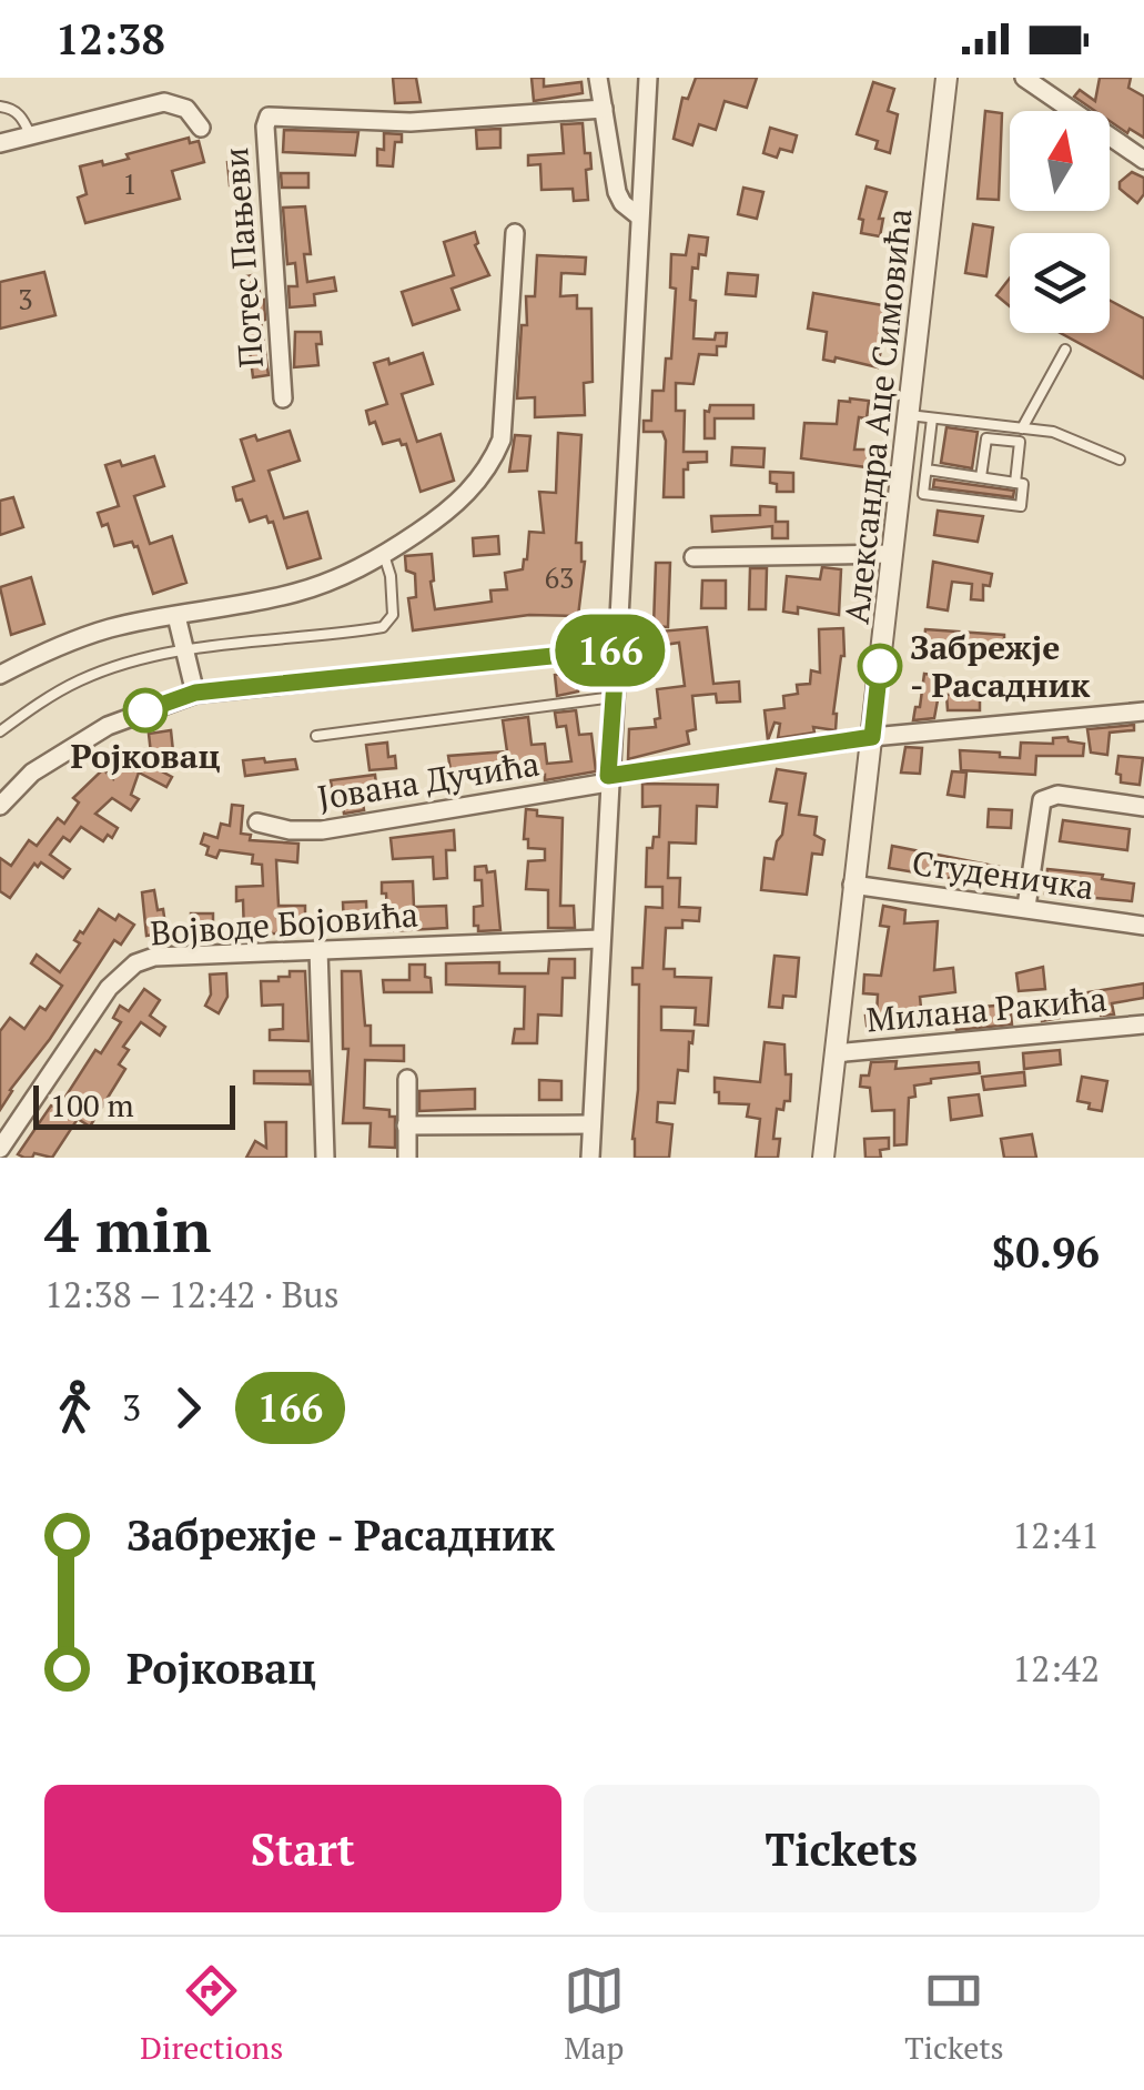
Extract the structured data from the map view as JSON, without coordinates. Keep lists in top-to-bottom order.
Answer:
{
  "streets": {
    "street": [
      "Потес Пањеви",
      "Александра Аце Симовића",
      "Јована Дучића",
      "Студеничка",
      "Војводе Бојовића",
      "Милана Ракића"
    ]
  },
  "crossings": [
    ["Александра Аце Симовића", "Јована Дучића"],
    ["Александра Аце Симовића", "Студеничка"],
    ["Александра Аце Симовића", "Милана Ракића"]
  ],
  "places": ["Забрежје - Расадник", "Ројковац"],
  "lines": ["bus line 166"],
  "house_numbers": ["1", "3", "63"],
  "scale_bar": "100 m",
  "north": "top",
  "page": {
    "status": "12:38",
    "on_map": "166",
    "scale": "100 m",
    "heading": ["4 min", "12:38 – 12:42 · Bus", "$0.96"],
    "legs": ["3", "166"],
    "list": [
      {
        "name": "Забрежје - Расадник",
        "value": "12:41"
      },
      {
        "name": "Ројковац",
        "value": "12:42"
      }
    ],
    "buttons": ["Start", "Tickets"],
    "tabs": ["Directions", "Map", "Tickets"]
  }
}
